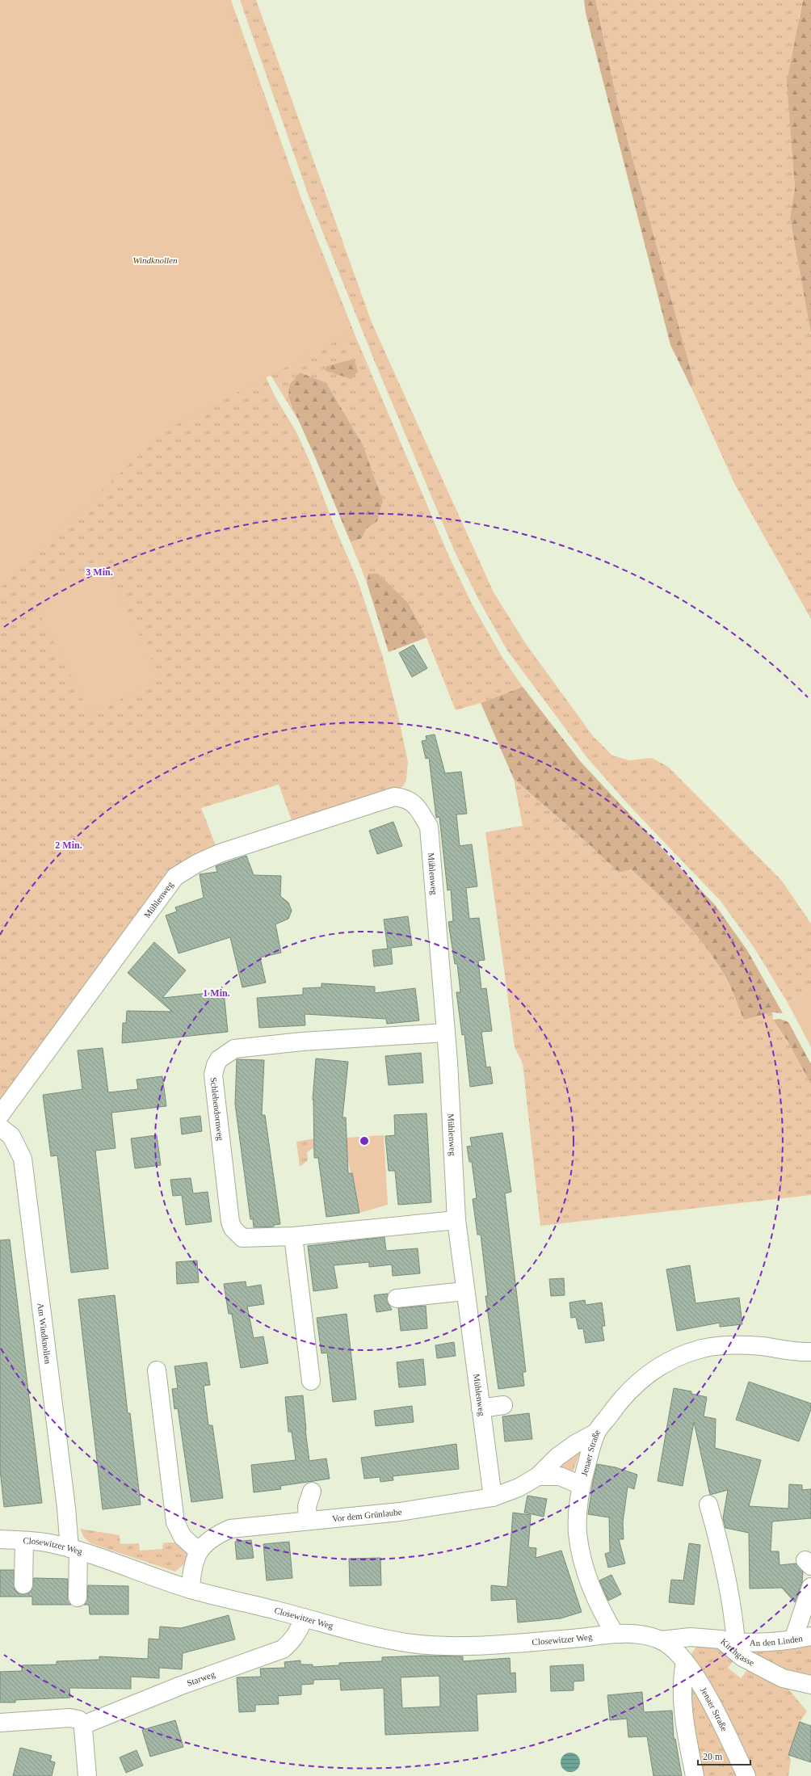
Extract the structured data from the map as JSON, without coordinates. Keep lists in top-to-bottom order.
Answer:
{
  "streets": {
    "street": [
      "Mühlenweg",
      "Schlehendornweg",
      "Am Windknollen",
      "Jenaer Straße",
      "Vor dem Grünlaube",
      "Closewitzer Weg",
      "An den Linden",
      "Kirchgasse",
      "Starweg"
    ]
  },
  "crossings": [
    ["Mühlenweg", "Schlehendornweg"],
    ["Mühlenweg", "Vor dem Grünlaube"],
    ["Am Windknollen", "Closewitzer Weg"],
    ["Jenaer Straße", "Vor dem Grünlaube"],
    ["Jenaer Straße", "Closewitzer Weg"],
    ["Jenaer Straße", "Kirchgasse"],
    ["Vor dem Grünlaube", "Closewitzer Weg"],
    ["Closewitzer Weg", "Starweg"],
    ["An den Linden", "Kirchgasse"]
  ],
  "parks": ["Windknollen"],
  "scale_bar": "20 m",
  "rings": ["3 Min.", "2 Min.", "1 Min."]
}
